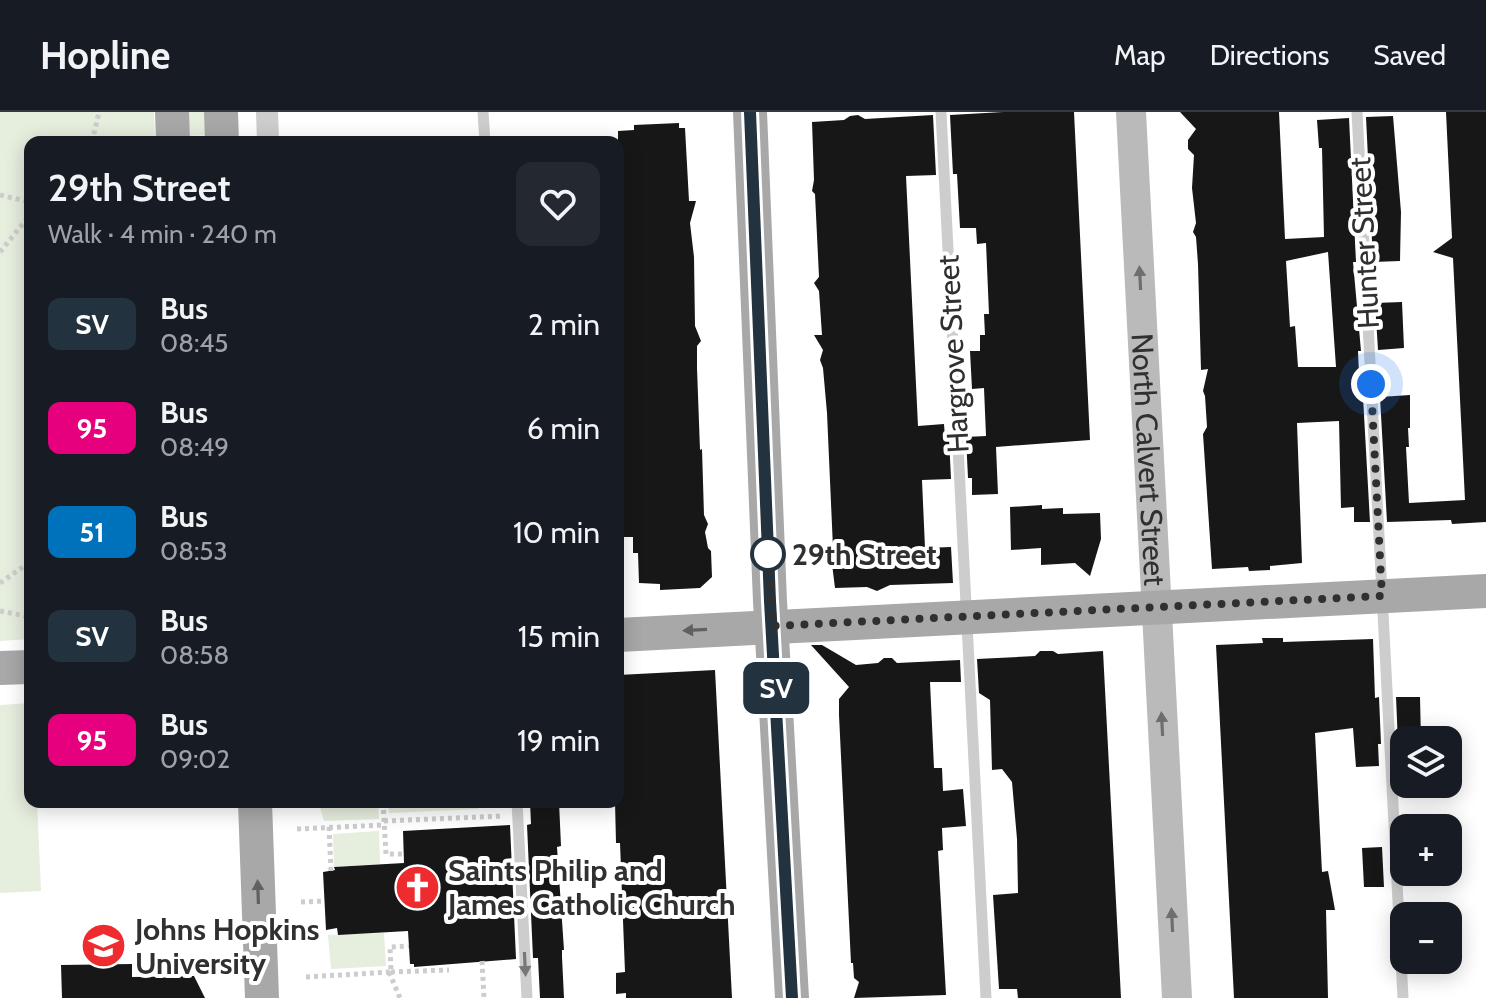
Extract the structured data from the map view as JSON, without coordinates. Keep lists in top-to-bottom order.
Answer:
{
  "streets": {
    "main road": ["North Calvert Street"],
    "lane": ["Hunter Street", "Hargrove Street"]
  },
  "one_way": ["North Calvert Street"],
  "places": {
    "other": ["29th Street"],
    "church": ["Saints Philip and James Catholic Church"],
    "school or university": ["Johns Hopkins University"]
  },
  "lines": ["bus line SV"],
  "page": {
    "header": "Hopline",
    "nav": ["Map", "Directions", "Saved"],
    "on_map": "SV",
    "heading": ["29th Street", "Walk · 4 min · 240 m"],
    "list": [
      {
        "mark": "SV",
        "name": "Bus",
        "note": "08:45",
        "value": "2 min"
      },
      {
        "mark": "95",
        "name": "Bus",
        "note": "08:49",
        "value": "6 min"
      },
      {
        "mark": "51",
        "name": "Bus",
        "note": "08:53",
        "value": "10 min"
      },
      {
        "mark": "SV",
        "name": "Bus",
        "note": "08:58",
        "value": "15 min"
      },
      {
        "mark": "95",
        "name": "Bus",
        "note": "09:02",
        "value": "19 min"
      }
    ],
    "map_buttons": ["+", "−"]
  }
}
